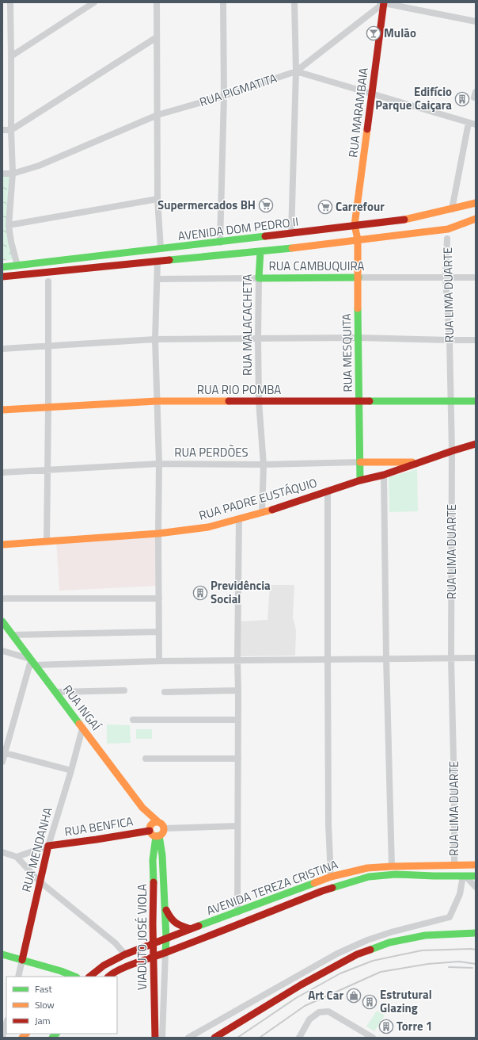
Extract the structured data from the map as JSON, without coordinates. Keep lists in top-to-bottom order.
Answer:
{
  "streets": {
    "main road": [
      "RUA MARAMBAIA",
      "AVENIDA DOM PEDRO II",
      "RUA CAMBUQUIRA",
      "RUA MALACACHETA",
      "RUA MESQUITA",
      "RUA RIO POMBA",
      "RUA PERDÕES",
      "RUA PADRE EUSTÁQUIO",
      "RUA INGAÍ",
      "RUA BENFICA",
      "RUA MENDANHA",
      "AVENIDA TEREZA CRISTINA",
      "VIADUTO JOSÉ VIOLA"
    ],
    "street": ["RUA PIGMATITA", "RUA LIMA DUARTE"]
  },
  "crossings": [
    ["RUA PIGMATITA", "RUA MARAMBAIA"],
    ["RUA MARAMBAIA", "AVENIDA DOM PEDRO II"],
    ["RUA MARAMBAIA", "RUA MESQUITA"],
    ["AVENIDA DOM PEDRO II", "RUA MALACACHETA"],
    ["AVENIDA DOM PEDRO II", "RUA MESQUITA"],
    ["RUA CAMBUQUIRA", "RUA LIMA DUARTE"],
    ["RUA CAMBUQUIRA", "RUA MALACACHETA"],
    ["RUA CAMBUQUIRA", "RUA MESQUITA"],
    ["RUA LIMA DUARTE", "RUA RIO POMBA"],
    ["RUA LIMA DUARTE", "RUA PADRE EUSTÁQUIO"],
    ["RUA LIMA DUARTE", "AVENIDA TEREZA CRISTINA"],
    ["RUA MALACACHETA", "RUA RIO POMBA"],
    ["RUA MALACACHETA", "RUA PERDÕES"],
    ["RUA MALACACHETA", "RUA PADRE EUSTÁQUIO"],
    ["RUA MESQUITA", "RUA RIO POMBA"],
    ["RUA MESQUITA", "RUA PERDÕES"],
    ["RUA MESQUITA", "RUA PADRE EUSTÁQUIO"],
    ["RUA PERDÕES", "RUA PADRE EUSTÁQUIO"],
    ["RUA INGAÍ", "RUA BENFICA"],
    ["RUA INGAÍ", "RUA MENDANHA"],
    ["RUA INGAÍ", "VIADUTO JOSÉ VIOLA"],
    ["RUA BENFICA", "RUA MENDANHA"],
    ["RUA BENFICA", "VIADUTO JOSÉ VIOLA"]
  ],
  "places": {
    "bar": ["Mulão"],
    "building": [
      "Edifício Parque Caiçara",
      "Previdência Social",
      "Estrutural Glazing",
      "Torre 1"
    ],
    "supermarket": ["Supermercados BH", "Carrefour"],
    "shop": ["Art Car"]
  },
  "legend": ["Fast", "Slow", "Jam"]
}
